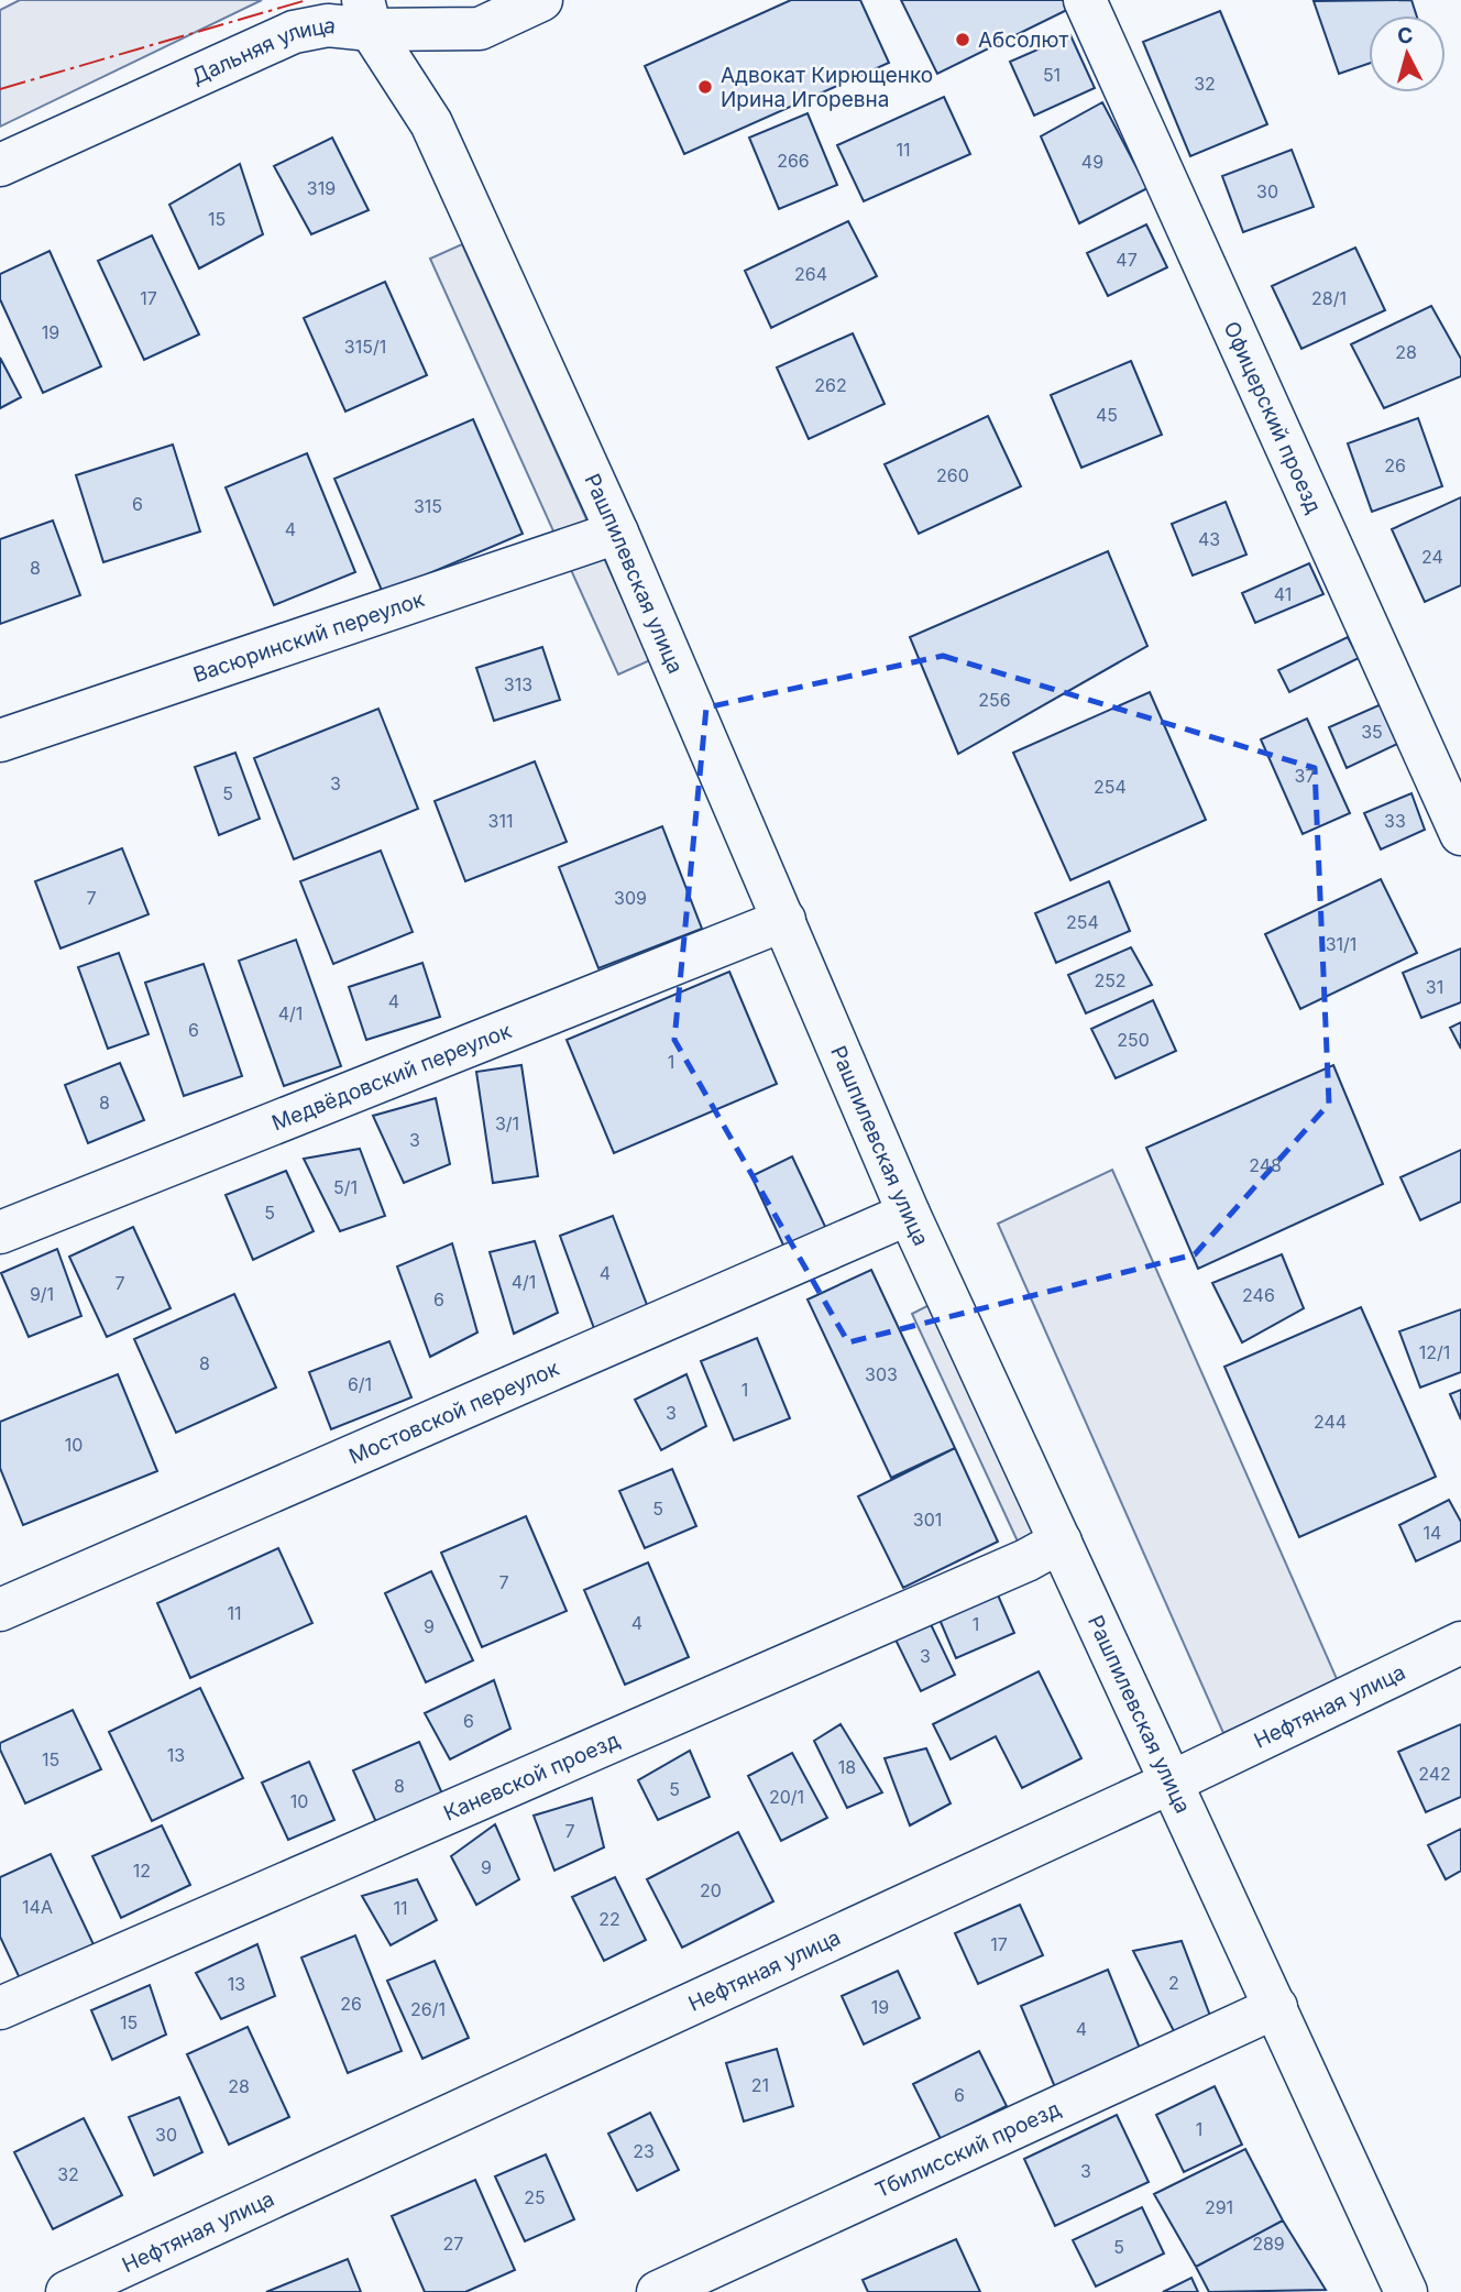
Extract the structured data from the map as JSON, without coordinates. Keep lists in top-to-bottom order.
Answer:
{
  "streets": {
    "street": [
      "Дальняя улица",
      "Офицерский проезд",
      "Рашпилевская улица",
      "Васюринский переулок",
      "Медвёдовский переулок",
      "Мостовской переулок",
      "Нефтяная улица",
      "Каневской проезд",
      "Тбилисский проезд"
    ]
  },
  "crossings": [
    ["Дальняя улица", "Рашпилевская улица"],
    ["Рашпилевская улица", "Васюринский переулок"],
    ["Рашпилевская улица", "Медвёдовский переулок"],
    ["Рашпилевская улица", "Мостовской переулок"],
    ["Рашпилевская улица", "Нефтяная улица"],
    ["Рашпилевская улица", "Каневской проезд"],
    ["Рашпилевская улица", "Тбилисский проезд"]
  ],
  "places": ["Абсолют", "Адвокат Кирющенко Ирина Игоревна"],
  "house_numbers": [
    "51",
    "32",
    "11",
    "266",
    "49",
    "319",
    "30",
    "15",
    "47",
    "264",
    "17",
    "28/1",
    "19",
    "315/1",
    "28",
    "262",
    "45",
    "26",
    "260",
    "6",
    "315",
    "4",
    "43",
    "24",
    "8",
    "41",
    "313",
    "256",
    "35",
    "37",
    "3",
    "254",
    "5",
    "311",
    "33",
    "7",
    "309",
    "254",
    "31/1",
    "252",
    "31",
    "4",
    "4/1",
    "6",
    "250",
    "1",
    "8",
    "3/1",
    "3",
    "248",
    "5/1",
    "5",
    "4",
    "4/1",
    "7",
    "9/1",
    "246",
    "6",
    "12/1",
    "8",
    "303",
    "6/1",
    "1",
    "3",
    "244",
    "10",
    "5",
    "301",
    "14",
    "7",
    "11",
    "4",
    "1",
    "9",
    "3",
    "6",
    "13",
    "15",
    "18",
    "242",
    "8",
    "5",
    "20/1",
    "10",
    "7",
    "9",
    "12",
    "20",
    "14А",
    "11",
    "22",
    "17",
    "2",
    "13",
    "26",
    "19",
    "26/1",
    "15",
    "4",
    "21",
    "28",
    "6",
    "1",
    "30",
    "23",
    "3",
    "32",
    "25",
    "291",
    "27",
    "289",
    "5"
  ],
  "north": "top"
}
